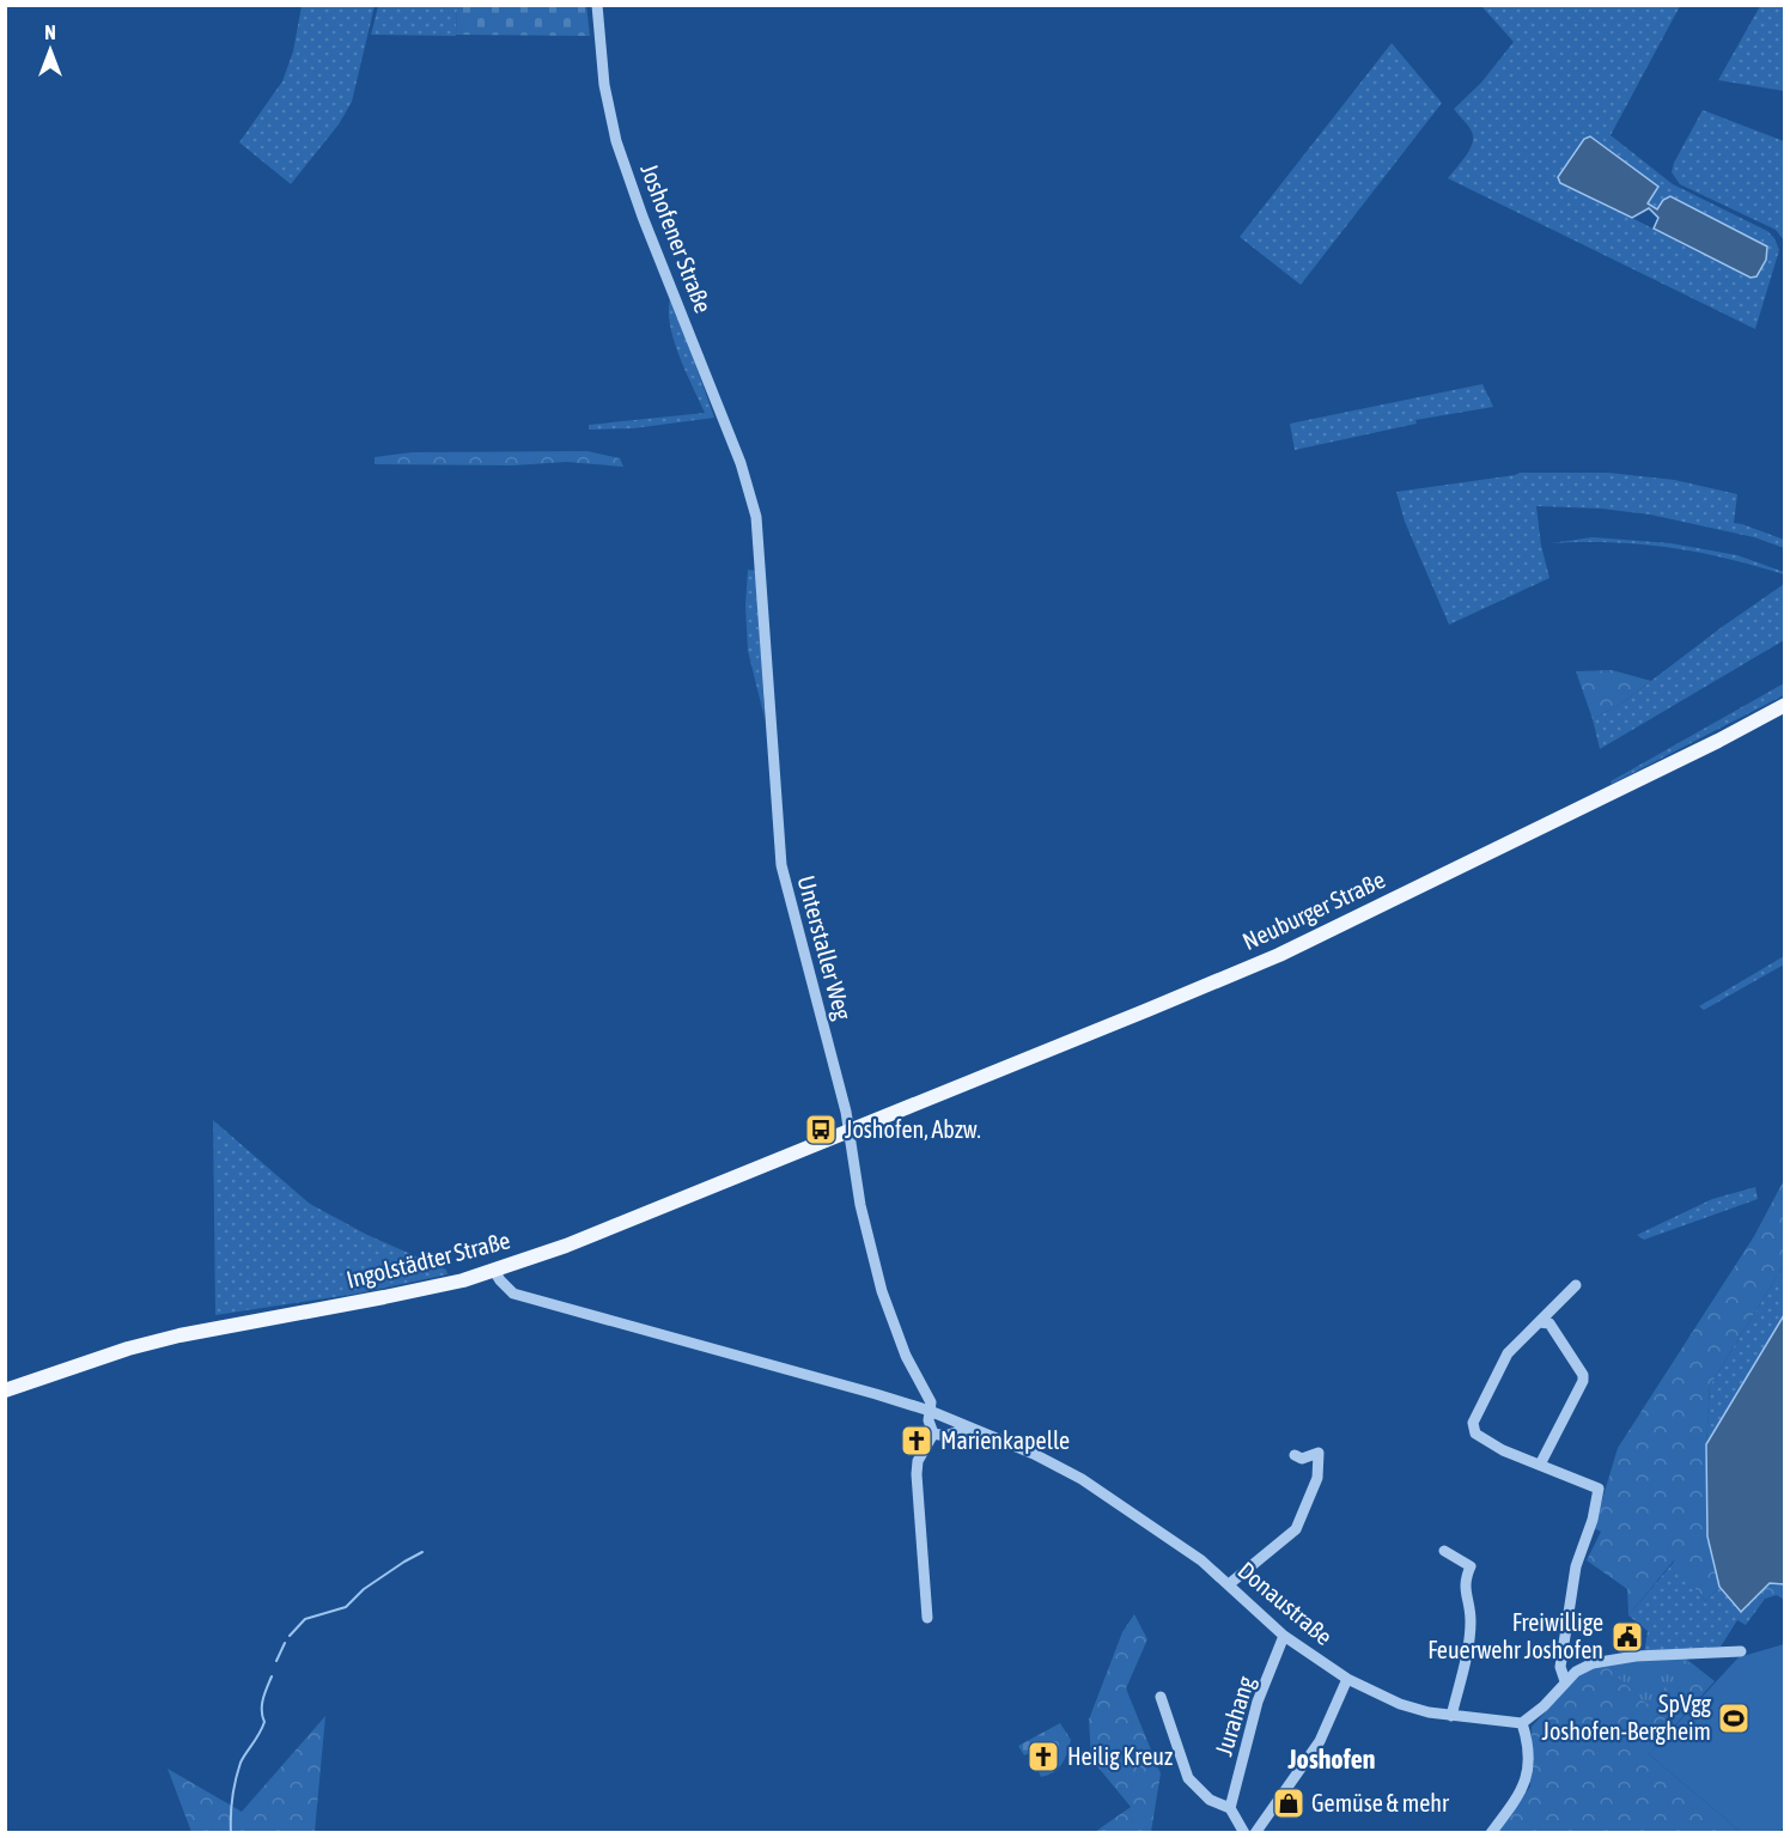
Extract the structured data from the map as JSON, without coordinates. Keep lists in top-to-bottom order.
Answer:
{
  "streets": {
    "main road": ["Neuburger Straße", "Ingolstädter Straße"],
    "street": [
      "Joshofener Straße",
      "Unterstaller Weg",
      "Donaustraße",
      "Jurahang"
    ]
  },
  "crossings": [
    ["Joshofener Straße", "Unterstaller Weg"],
    ["Neuburger Straße", "Unterstaller Weg"],
    ["Neuburger Straße", "Ingolstädter Straße"],
    ["Unterstaller Weg", "Ingolstädter Straße"],
    ["Donaustraße", "Jurahang"]
  ],
  "districts": ["Joshofen"],
  "places": {
    "bus stop": ["Joshofen, Abzw."],
    "church": ["Marienkapelle", "Heilig Kreuz"],
    "public building": ["Freiwillige Feuerwehr Joshofen"],
    "sports": ["SpVgg Joshofen-Bergheim"],
    "shop": ["Gemüse & mehr"]
  },
  "north": "top"
}
